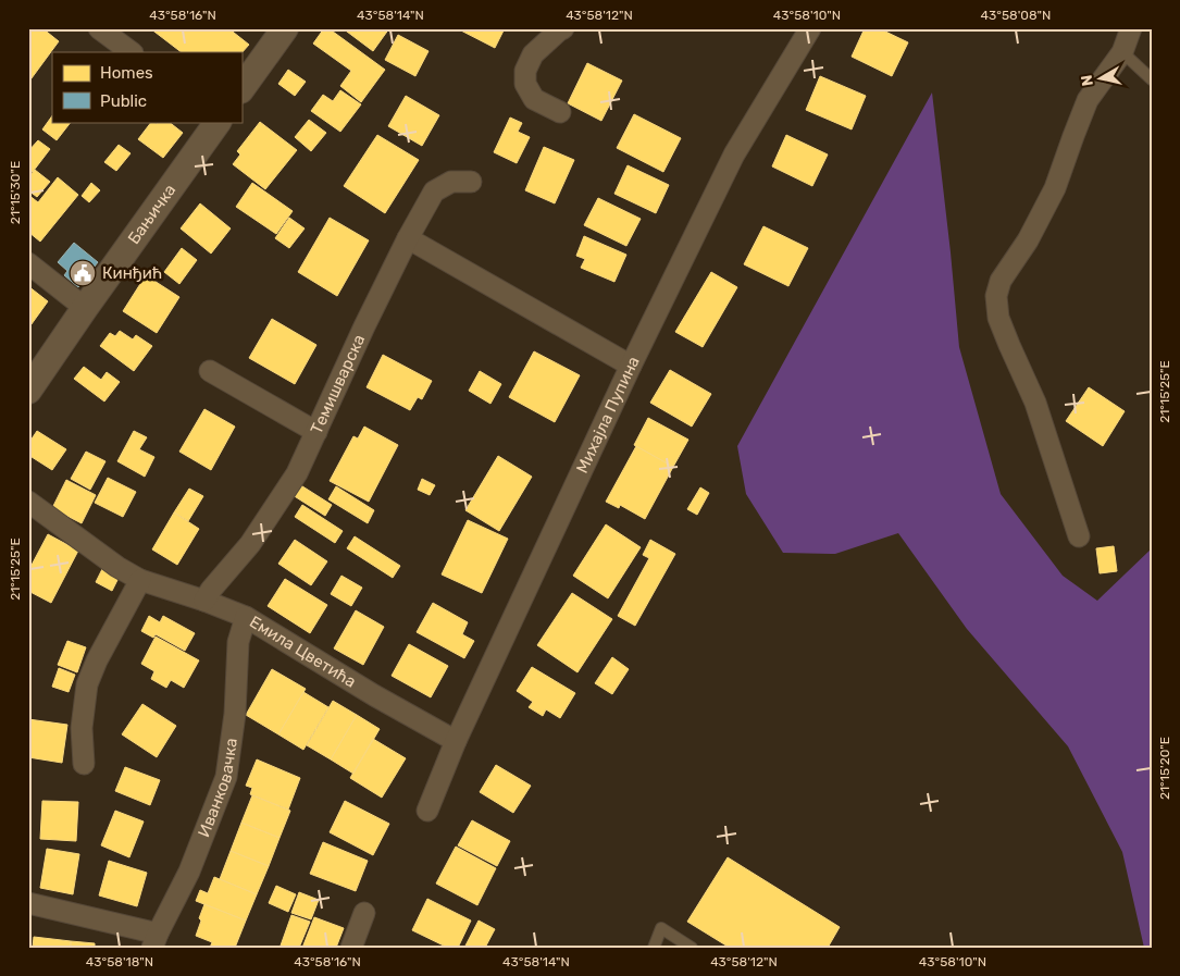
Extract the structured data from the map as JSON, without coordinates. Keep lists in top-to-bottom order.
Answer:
{
  "streets": {
    "street": [
      "Бањичка",
      "Темишварска",
      "Михајла Пупина",
      "Емила Цветића",
      "Иванковачка"
    ]
  },
  "crossings": [
    ["Темишварска", "Емила Цветића"],
    ["Михајла Пупина", "Емила Цветића"],
    ["Емила Цветића", "Иванковачка"]
  ],
  "places": {
    "public building": ["Кинђић"]
  },
  "legend": ["Homes", "Public"],
  "north": "left",
  "coordinates": [
    "43°58'16\"N",
    "43°58'14\"N",
    "43°58'12\"N",
    "43°58'10\"N",
    "43°58'08\"N",
    "21°15'30\"E",
    "21°15'25\"E",
    "21°15'20\"E",
    "43°58'18\"N"
  ]
}
